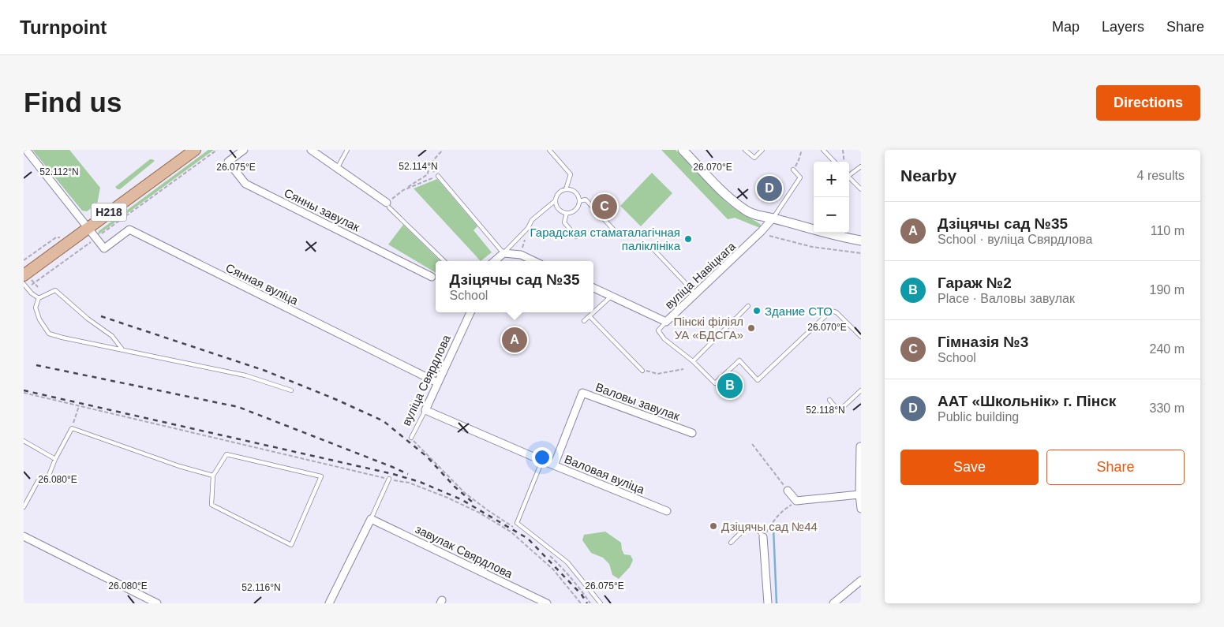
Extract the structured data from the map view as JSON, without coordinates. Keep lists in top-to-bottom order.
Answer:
{
  "streets": {
    "main road": ["Н218"],
    "street": [
      "Сянны завулак",
      "вуліца Навіцкага",
      "Сянная вуліца",
      "вуліца Свярдлова",
      "Валовы завулак",
      "Валовая вуліца",
      "завулак Свярдлова"
    ]
  },
  "crossings": [
    ["Н218", "Сянная вуліца"],
    ["Сянная вуліца", "вуліца Свярдлова"],
    ["вуліца Свярдлова", "Валовая вуліца"],
    ["Валовы завулак", "Валовая вуліца"]
  ],
  "places": [
    "Гарадская стаматалагічная паліклініка",
    "Здание СТО",
    "Пінскі філіял УА «БДСГА»",
    "Дзіцячы сад №44"
  ],
  "page": {
    "header": "Turnpoint",
    "nav": ["Map", "Layers", "Share"],
    "buttons": [
      "Directions",
      ["Save", "Share"]
    ],
    "title": "Find us",
    "heading": ["Nearby", "4 results"],
    "map_buttons": ["+", "−"],
    "pins": [
      "D",
      "C",
      "A",
      "B"
    ],
    "list": [
      {
        "mark": "A",
        "name": "Дзіцячы сад №35",
        "note": "School · вуліца Свярдлова",
        "value": "110 m"
      },
      {
        "mark": "B",
        "name": "Гараж №2",
        "note": "Place · Валовы завулак",
        "value": "190 m"
      },
      {
        "mark": "C",
        "name": "Гімназія №3",
        "note": "School",
        "value": "240 m"
      },
      {
        "mark": "D",
        "name": "ААТ «Школьнік» г. Пінск",
        "note": "Public building",
        "value": "330 m"
      }
    ],
    "popup": ["Дзіцячы сад №35", "School"]
  },
  "coordinates": [
    "52.114°N",
    "26.070°E",
    "26.075°E",
    "52.112°N",
    "52.118°N",
    "26.080°E",
    "52.116°N"
  ]
}
